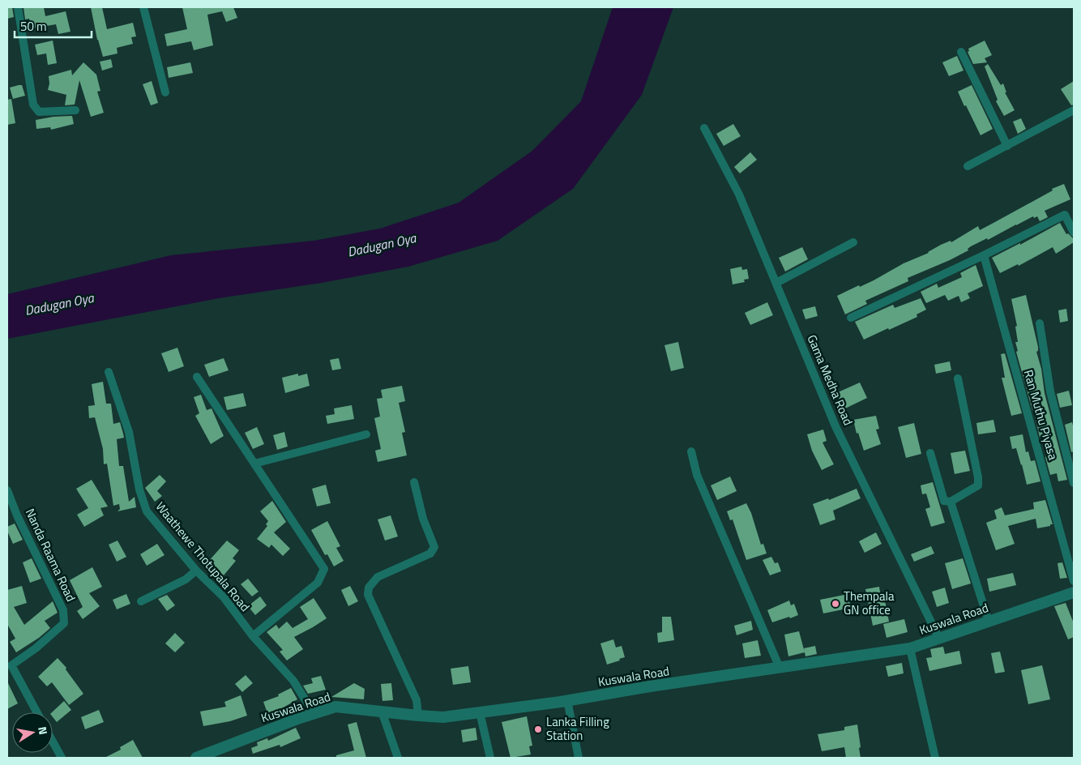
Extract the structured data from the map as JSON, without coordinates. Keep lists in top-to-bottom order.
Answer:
{
  "streets": {
    "street": [
      "Gama Medha Road",
      "Ran Muthu Piyasa",
      "Nanda Raama Road",
      "Waathewe Thotupala Road",
      "Kuswala Road"
    ]
  },
  "crossings": [
    ["Gama Medha Road", "Kuswala Road"],
    ["Waathewe Thotupala Road", "Kuswala Road"]
  ],
  "water": ["Dadugan Oya"],
  "places": ["Thempala GN office", "Lanka Filling Station"],
  "scale_bar": "50 m",
  "north": "right"
}
